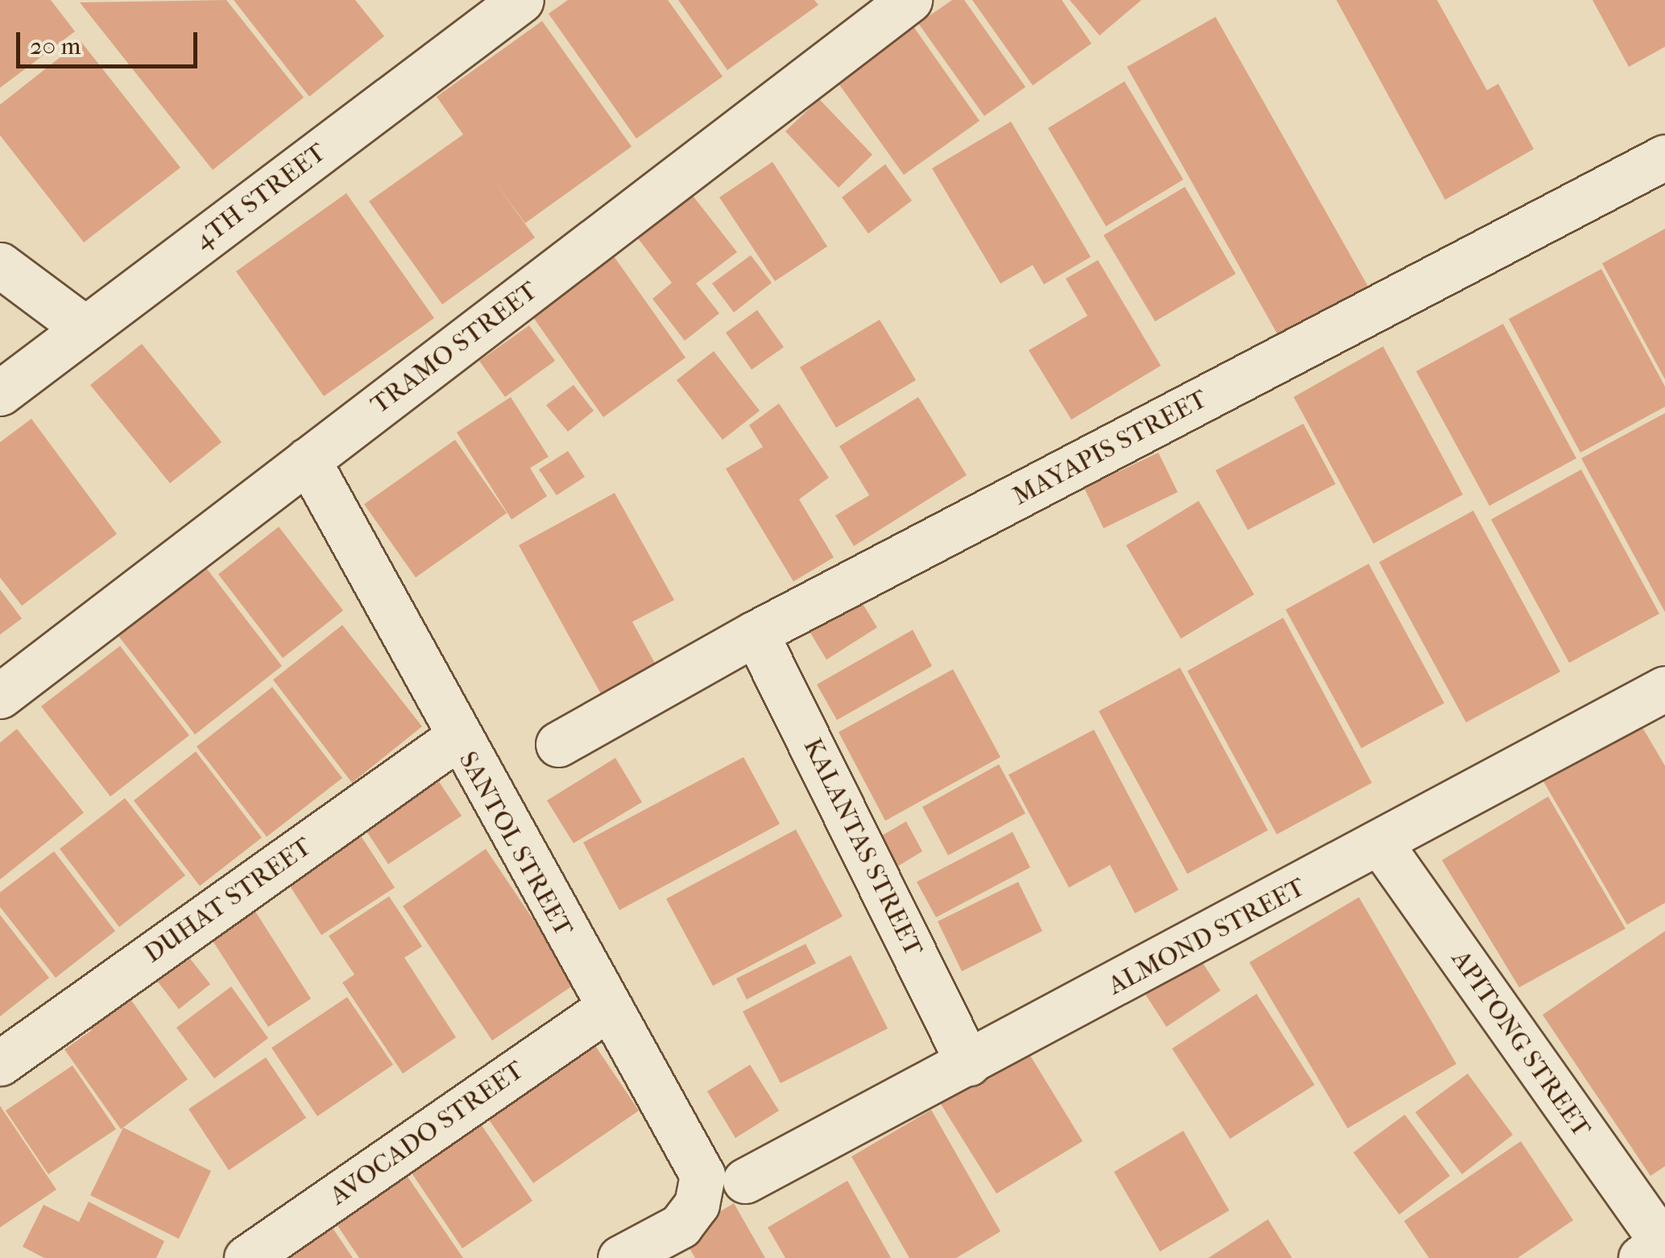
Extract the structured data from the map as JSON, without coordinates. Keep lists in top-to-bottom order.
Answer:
{
  "streets": {
    "street": [
      "4TH STREET",
      "TRAMO STREET",
      "MAYAPIS STREET",
      "SANTOL STREET",
      "KALANTAS STREET",
      "DUHAT STREET",
      "ALMOND STREET",
      "APITONG STREET",
      "AVOCADO STREET"
    ]
  },
  "crossings": [
    ["TRAMO STREET", "SANTOL STREET"],
    ["MAYAPIS STREET", "KALANTAS STREET"],
    ["SANTOL STREET", "DUHAT STREET"],
    ["SANTOL STREET", "AVOCADO STREET"],
    ["KALANTAS STREET", "ALMOND STREET"],
    ["ALMOND STREET", "APITONG STREET"]
  ],
  "scale_bar": "20 m"
}
